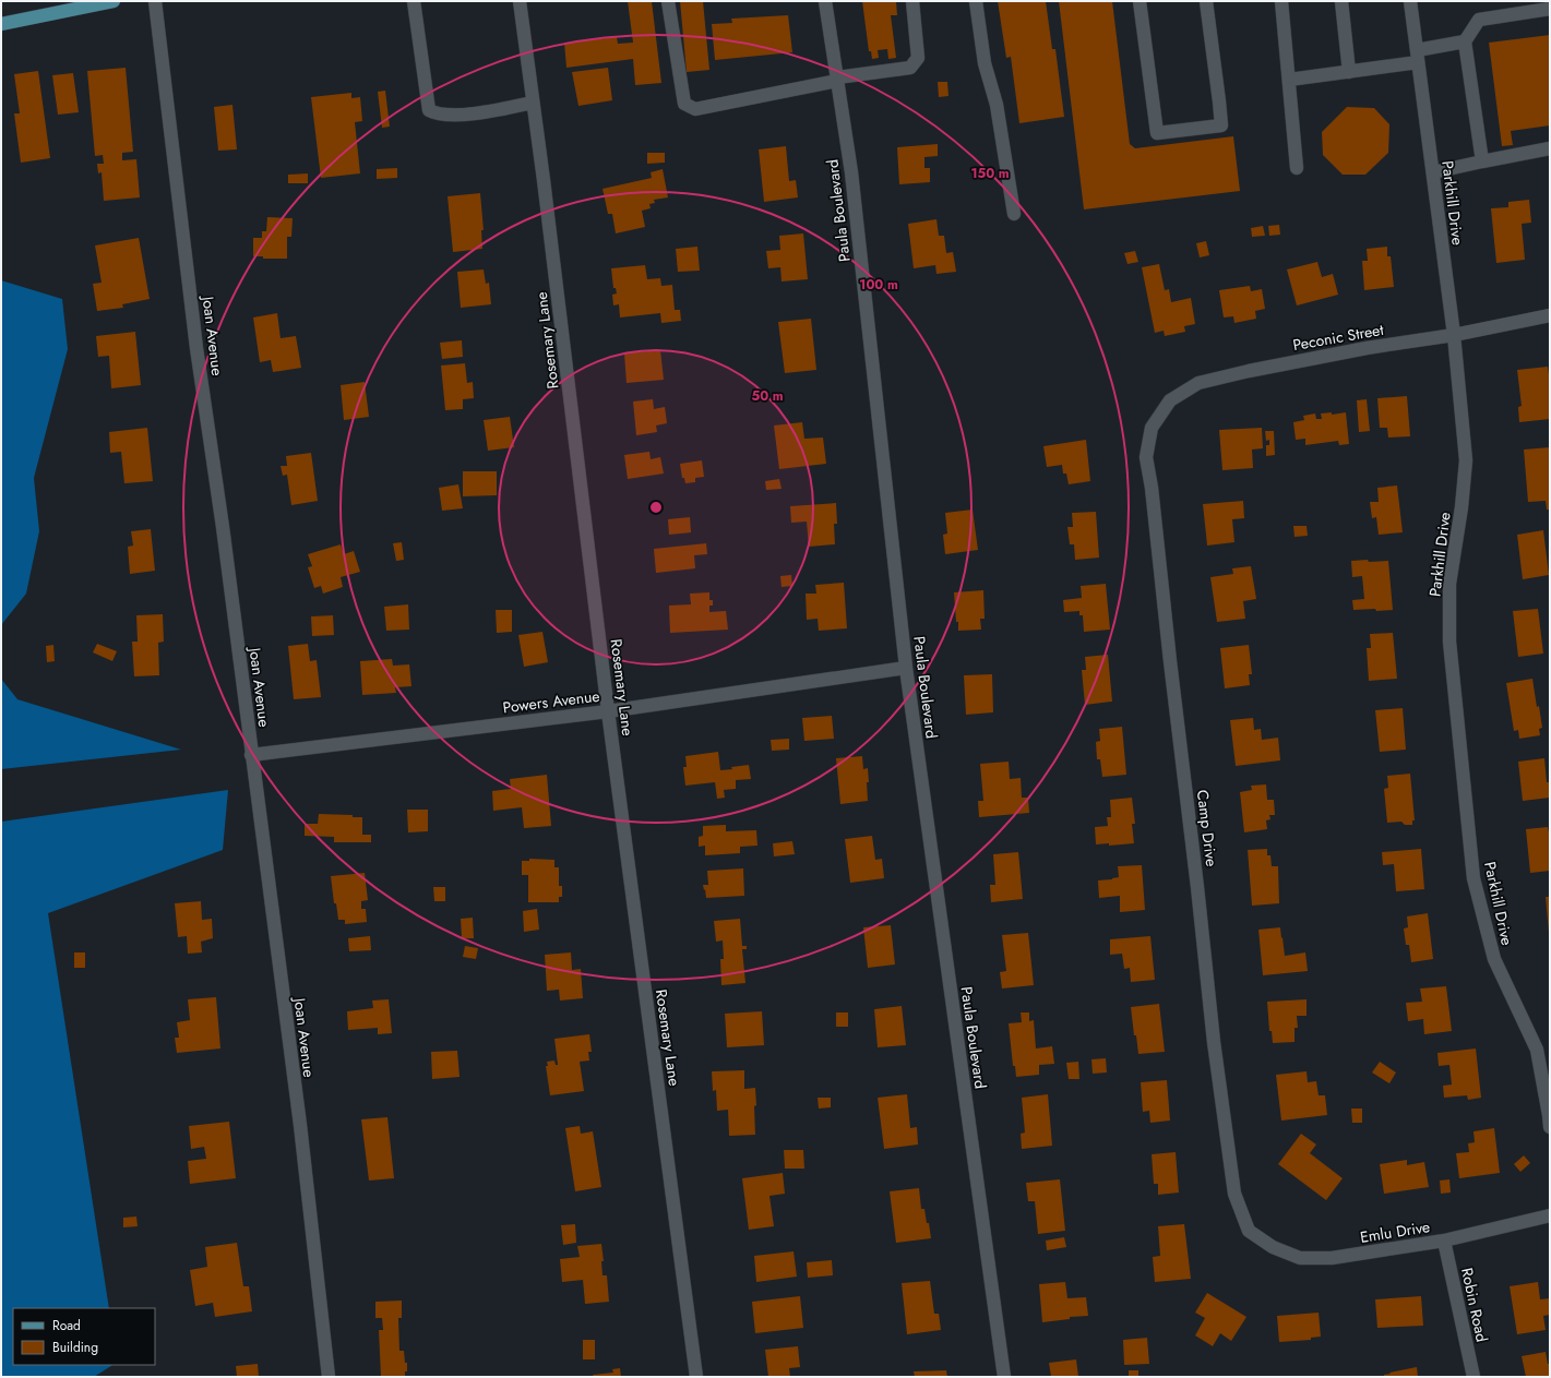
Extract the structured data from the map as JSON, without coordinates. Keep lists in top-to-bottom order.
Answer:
{
  "streets": {
    "street": [
      "Parkhill Drive",
      "Paula Boulevard",
      "Joan Avenue",
      "Peconic Street",
      "Rosemary Lane",
      "Powers Avenue",
      "Camp Drive",
      "Emlu Drive",
      "Robin Road"
    ]
  },
  "crossings": [
    ["Parkhill Drive", "Peconic Street"],
    ["Paula Boulevard", "Powers Avenue"],
    ["Joan Avenue", "Powers Avenue"],
    ["Peconic Street", "Camp Drive"],
    ["Rosemary Lane", "Powers Avenue"],
    ["Camp Drive", "Emlu Drive"],
    ["Emlu Drive", "Robin Road"]
  ],
  "legend": ["Road", "Building"],
  "rings": ["150 m", "100 m", "50 m"]
}
